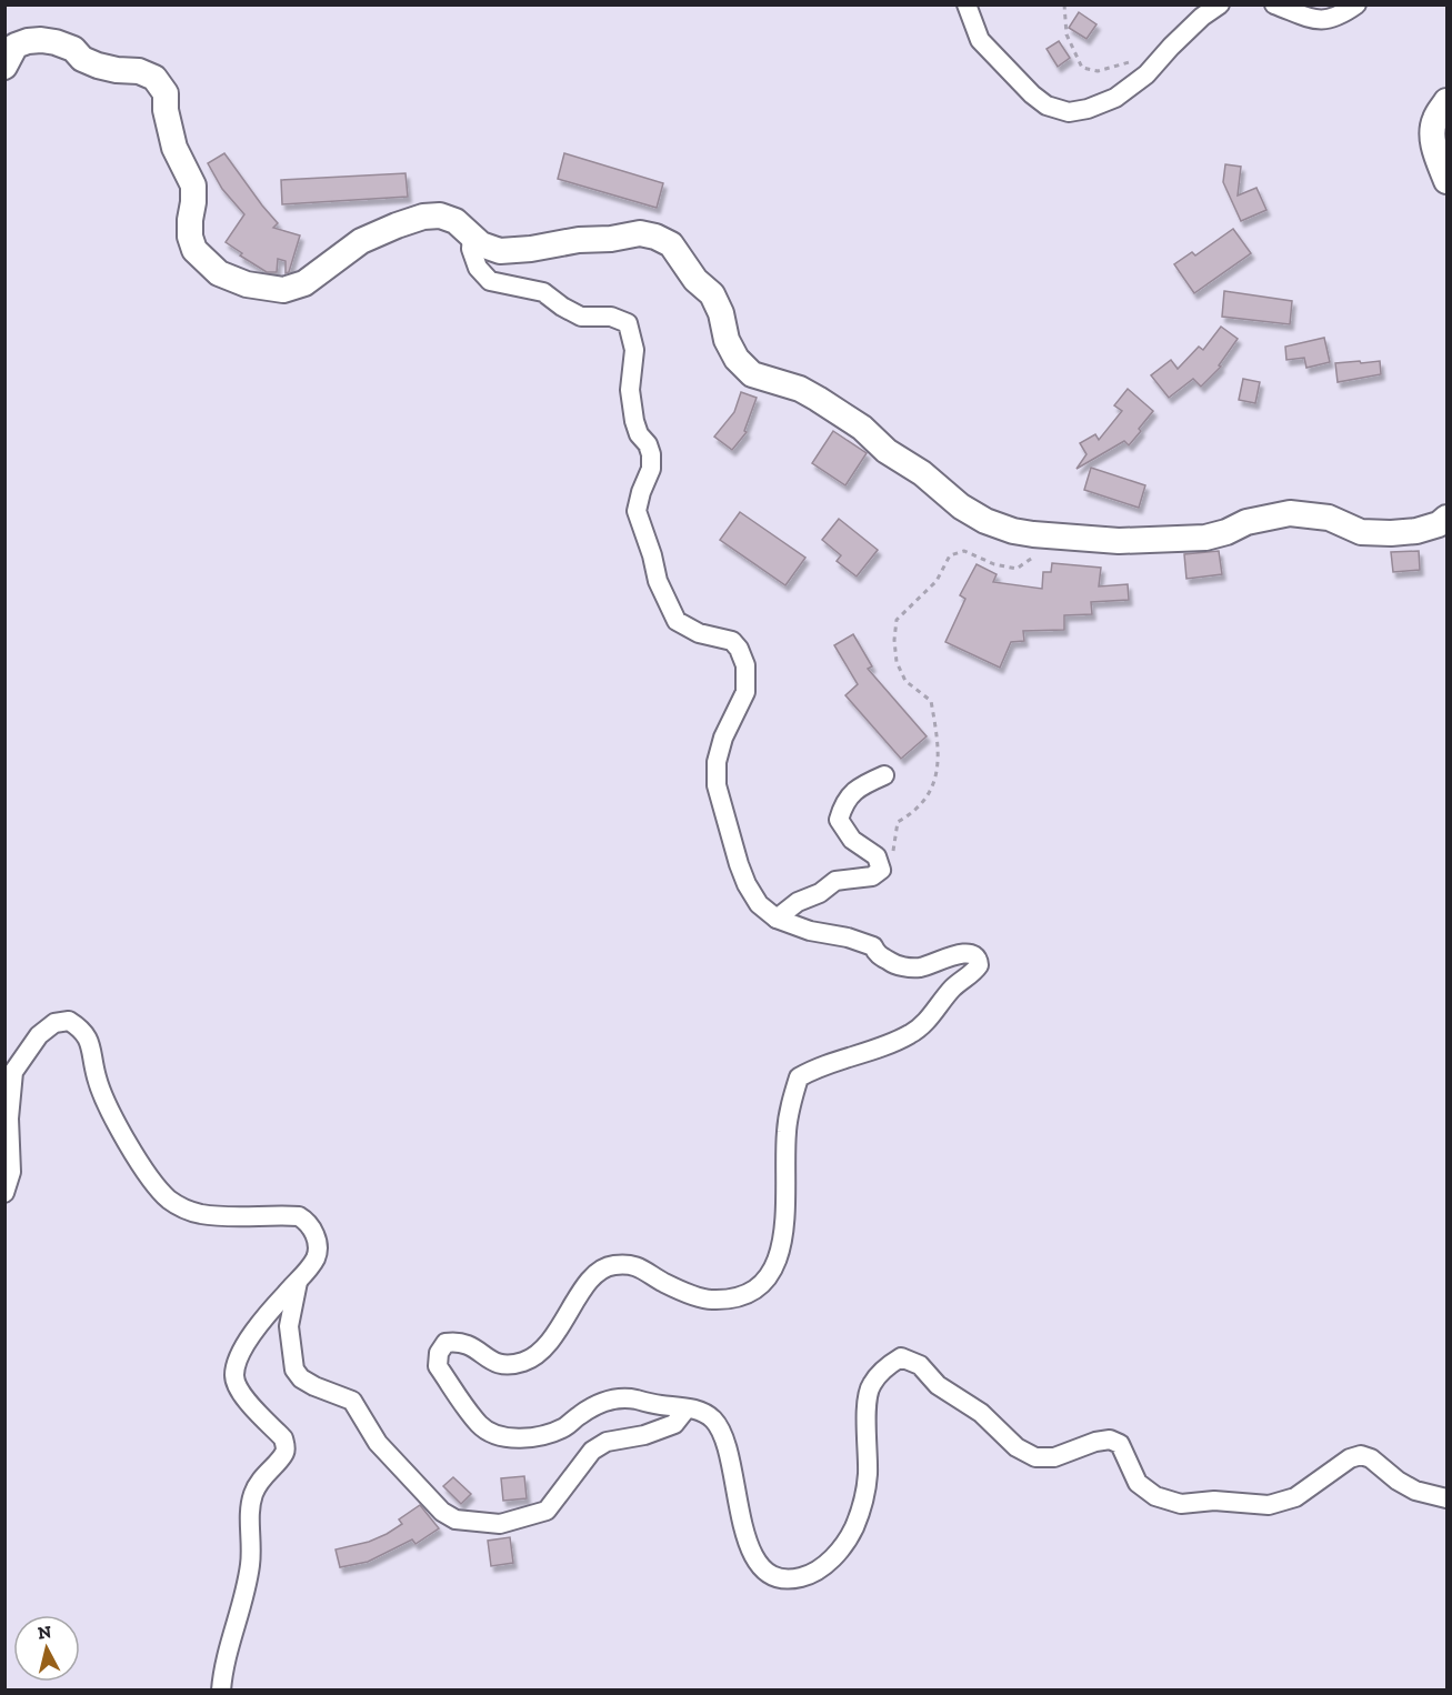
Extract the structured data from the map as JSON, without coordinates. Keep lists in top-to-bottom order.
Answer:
{
  "north": "top"
}
